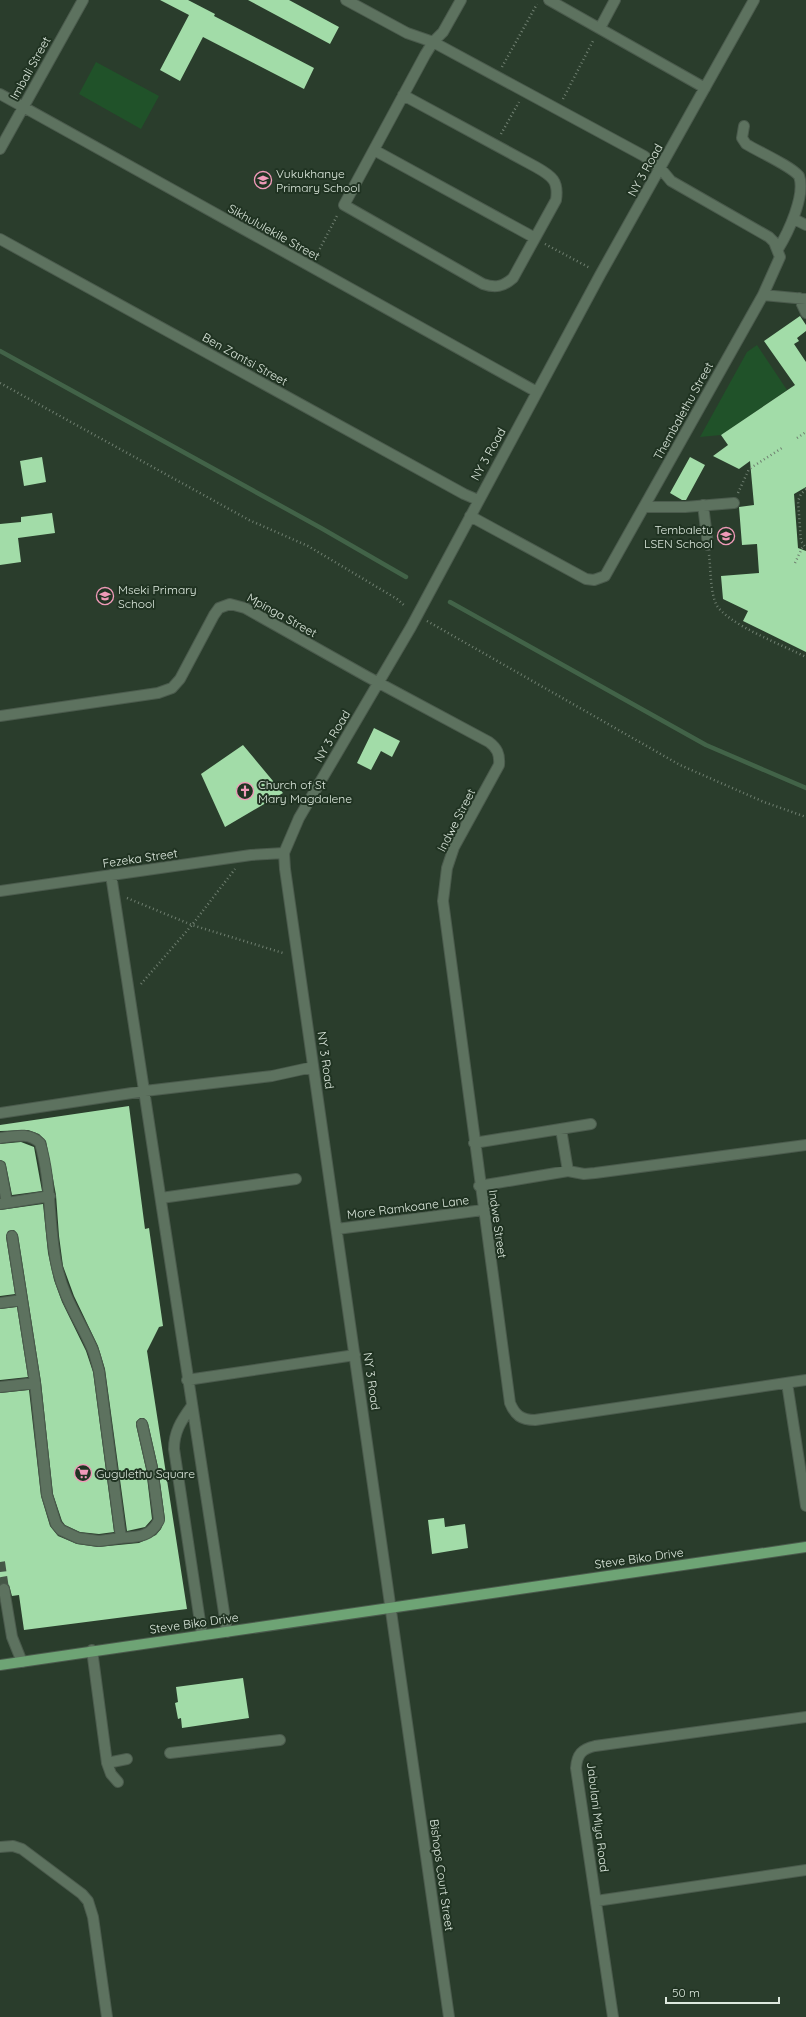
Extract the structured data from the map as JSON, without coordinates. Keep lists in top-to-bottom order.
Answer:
{
  "streets": {
    "main road": ["Steve Biko Drive"],
    "street": [
      "Imbali Street",
      "NY 3 Road",
      "Sikhululekile Street",
      "Ben Zantsi Street",
      "Thembalethu Street",
      "Mpinga Street",
      "Indwe Street",
      "Fezeka Street",
      "More Ramkoane Lane",
      "Jabulani Miya Road",
      "Bishops Court Street"
    ]
  },
  "crossings": [
    ["Imbali Street", "Sikhululekile Street"],
    ["NY 3 Road", "Sikhululekile Street"],
    ["NY 3 Road", "Ben Zantsi Street"],
    ["NY 3 Road", "Thembalethu Street"],
    ["NY 3 Road", "Mpinga Street"],
    ["NY 3 Road", "Fezeka Street"],
    ["NY 3 Road", "More Ramkoane Lane"],
    ["NY 3 Road", "Steve Biko Drive"],
    ["NY 3 Road", "Bishops Court Street"],
    ["Mpinga Street", "Indwe Street"],
    ["Indwe Street", "More Ramkoane Lane"]
  ],
  "places": {
    "school or university": ["Vukukhanye Primary School", "Tembaletu LSEN School", "Mseki Primary School"],
    "church": ["Church of St Mary Magdalene"],
    "supermarket": ["Gugulethu Square"]
  },
  "scale_bar": "50 m"
}
